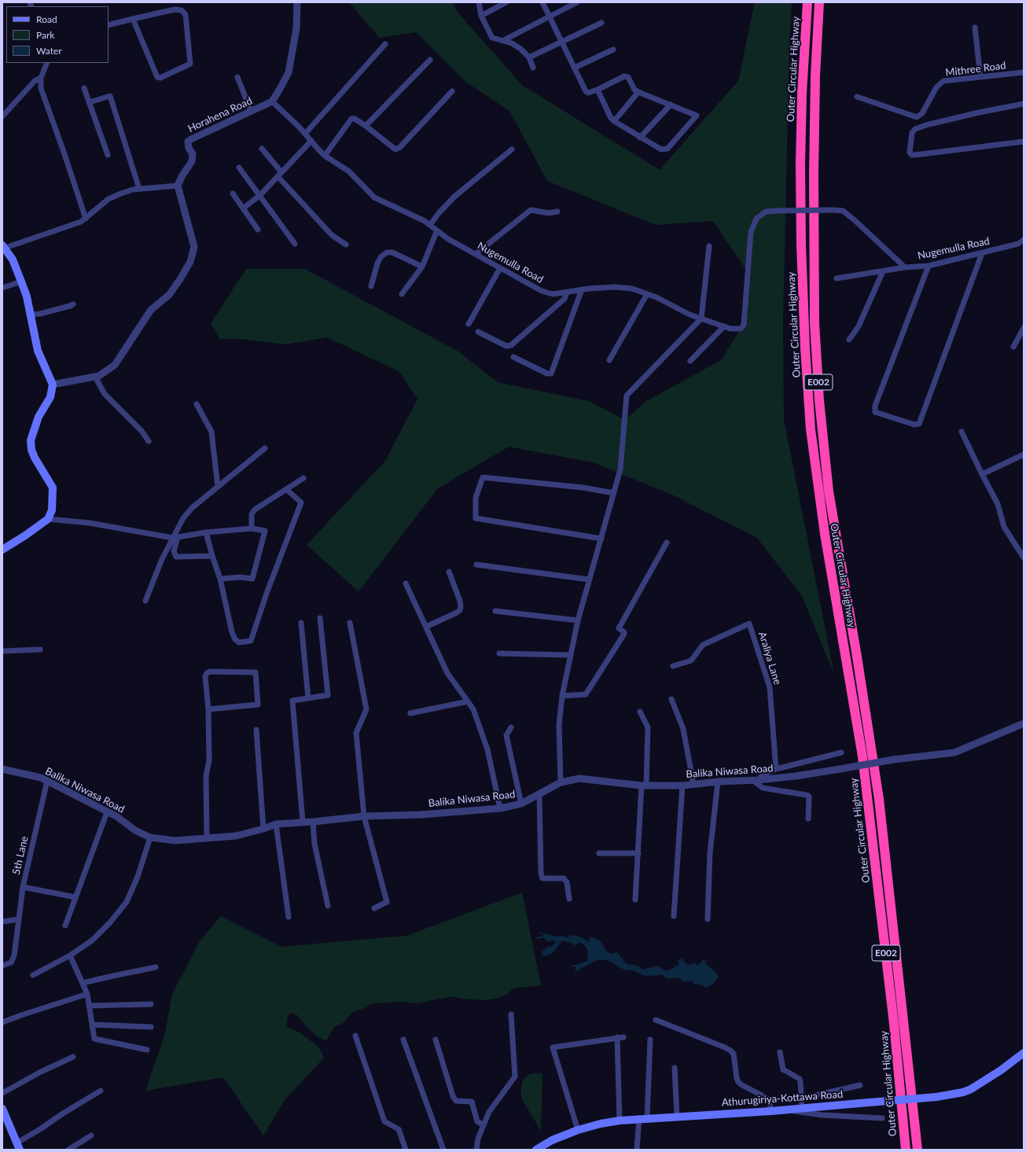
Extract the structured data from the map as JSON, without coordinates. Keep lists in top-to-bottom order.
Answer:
{
  "streets": {
    "highway": ["Outer Circular Highway", "E002"],
    "main road": ["Athurugiriya-Kottawa Road"],
    "street": [
      "Mithree Road",
      "Horahena Road",
      "Nugemulla Road",
      "Araliya Lane",
      "Balika Niwasa Road",
      "5th Lane"
    ]
  },
  "crossings": [
    ["Horahena Road", "Nugemulla Road"],
    ["Balika Niwasa Road", "5th Lane"]
  ],
  "legend": ["Road", "Park", "Water"]
}
